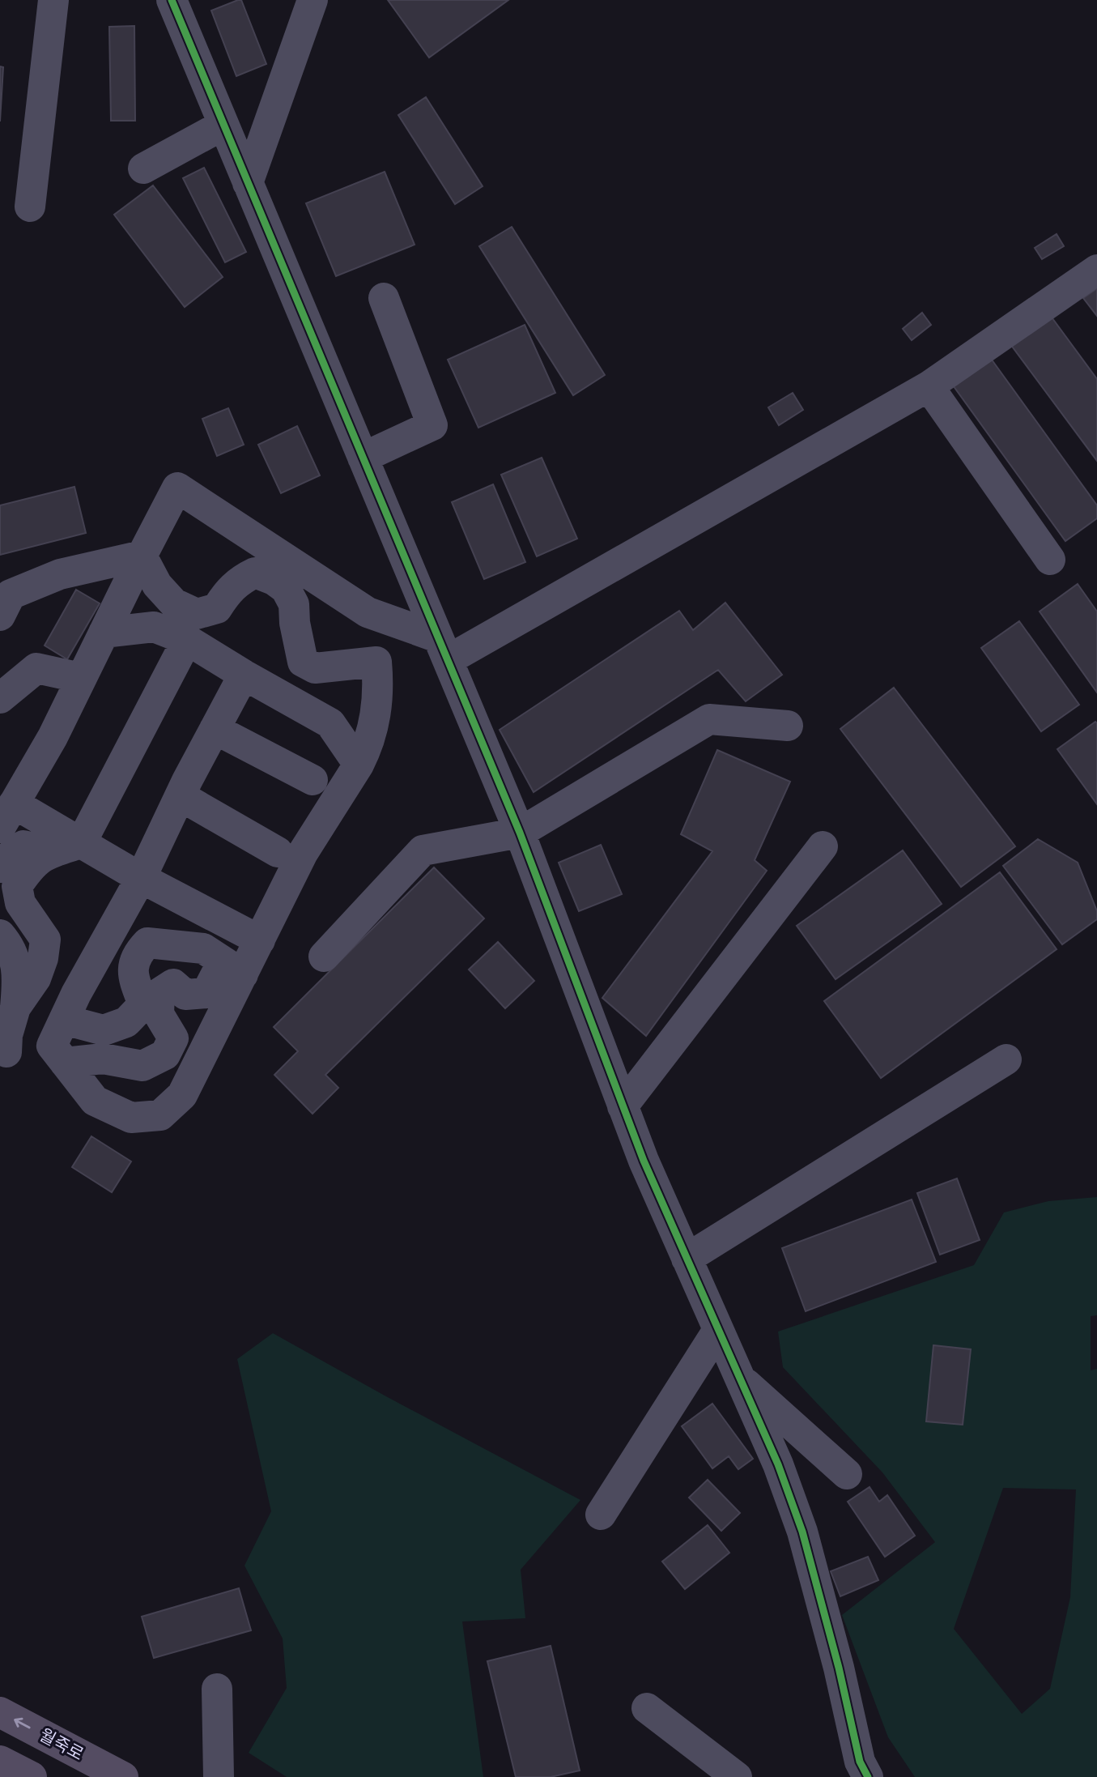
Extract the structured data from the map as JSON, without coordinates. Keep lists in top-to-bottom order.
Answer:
{
  "streets": {
    "main road": ["월죽로"]
  },
  "one_way": ["월죽로"]
}
